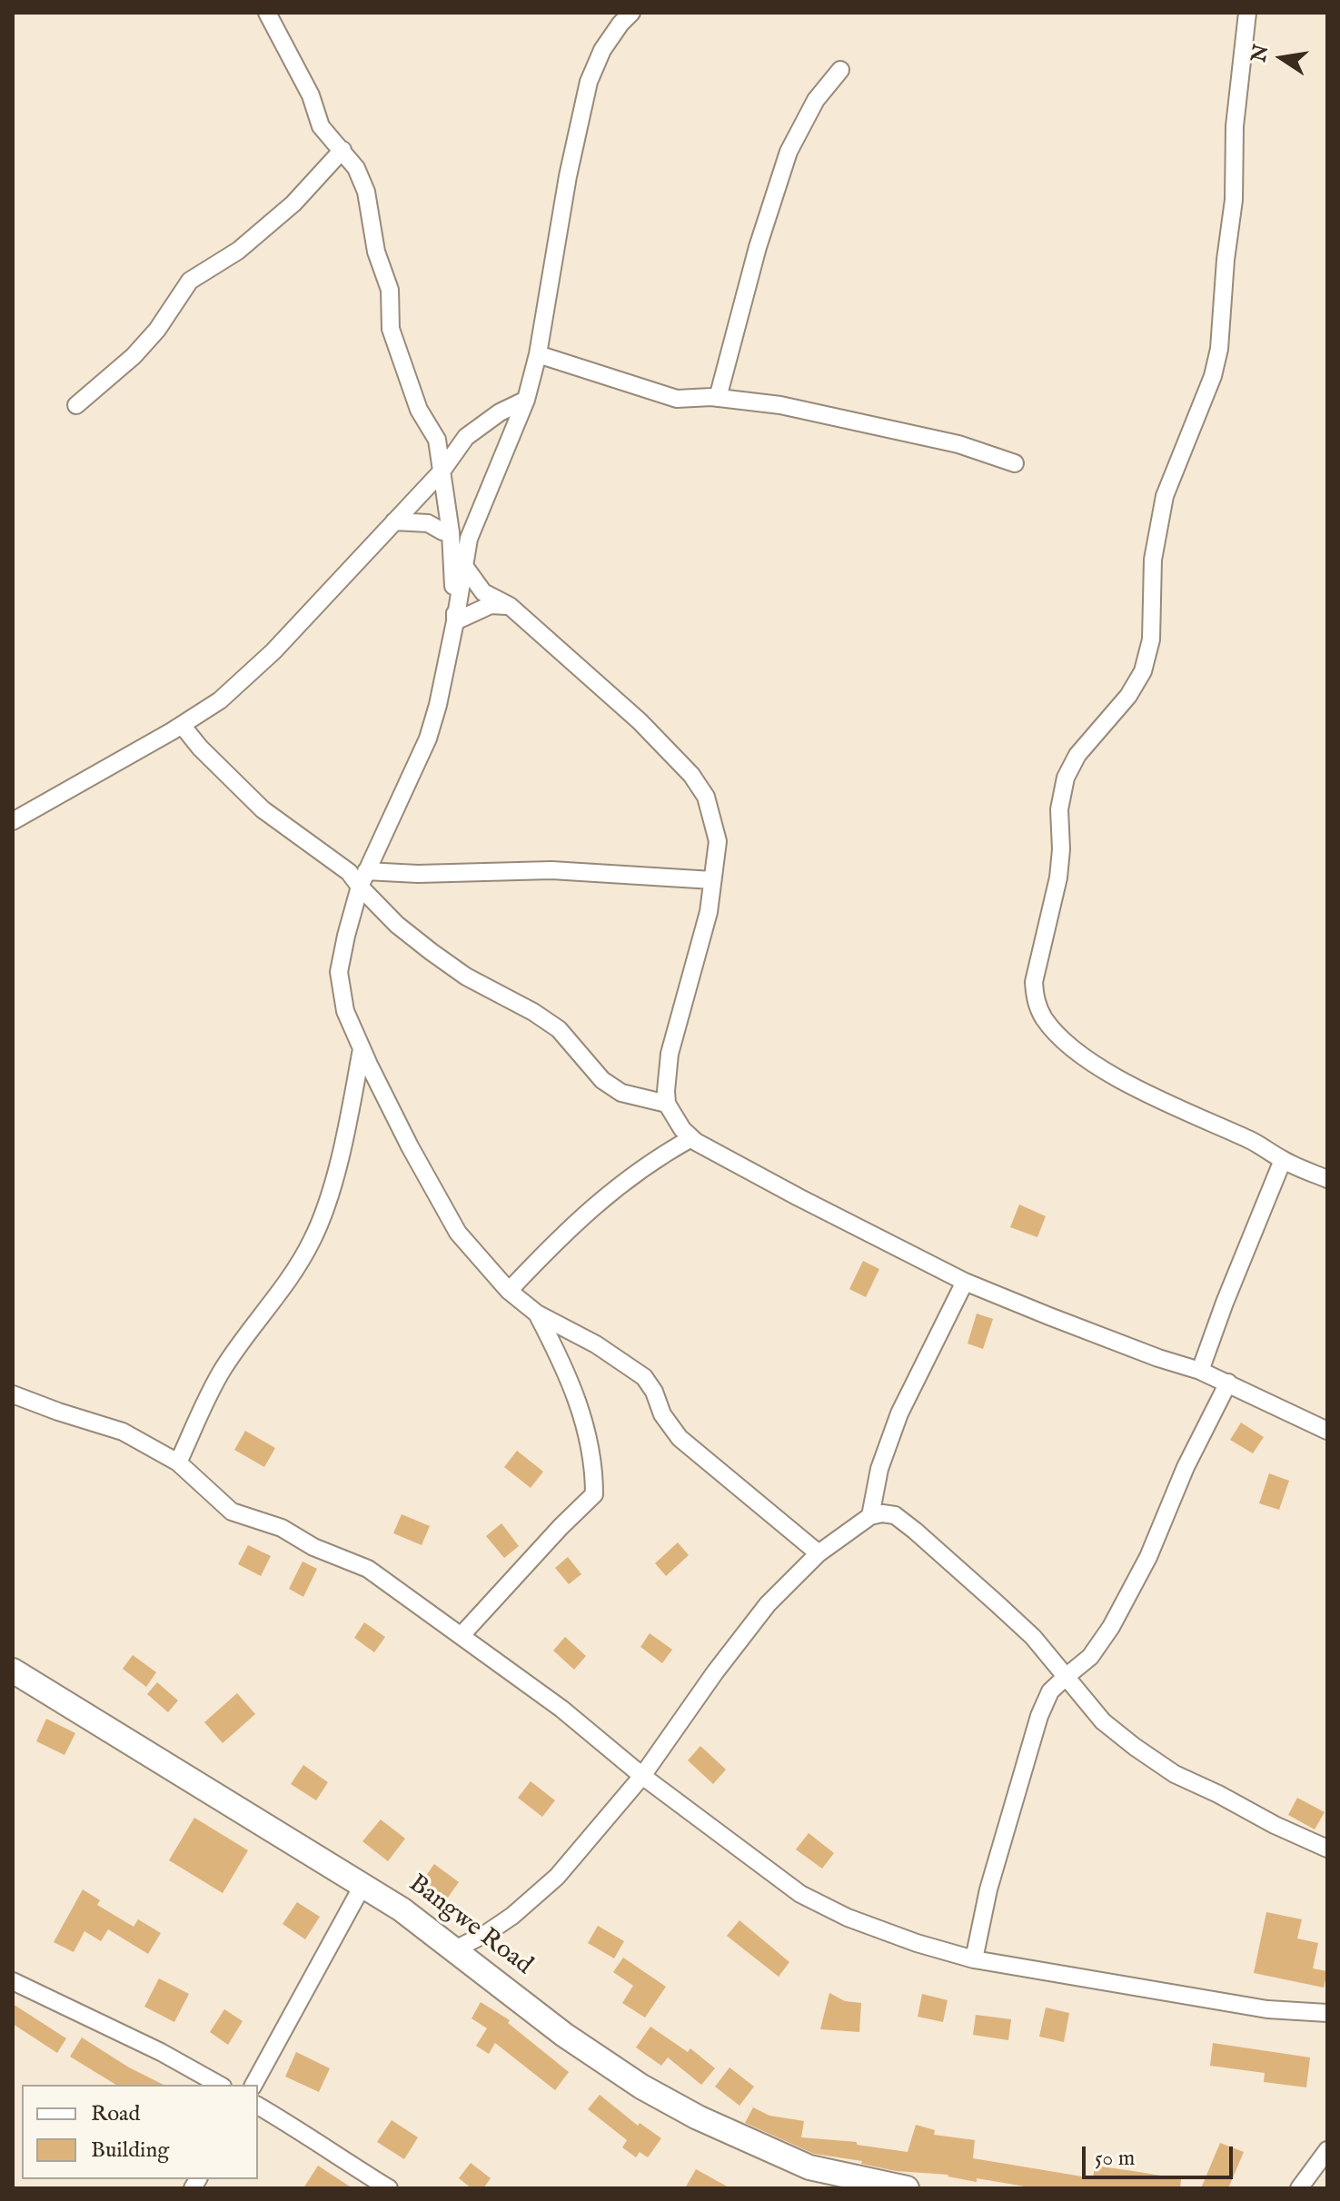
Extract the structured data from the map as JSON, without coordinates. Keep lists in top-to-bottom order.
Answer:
{
  "streets": {
    "street": ["Bangwe Road"]
  },
  "legend": ["Road", "Building"],
  "scale_bar": "50 m",
  "north": "left"
}
